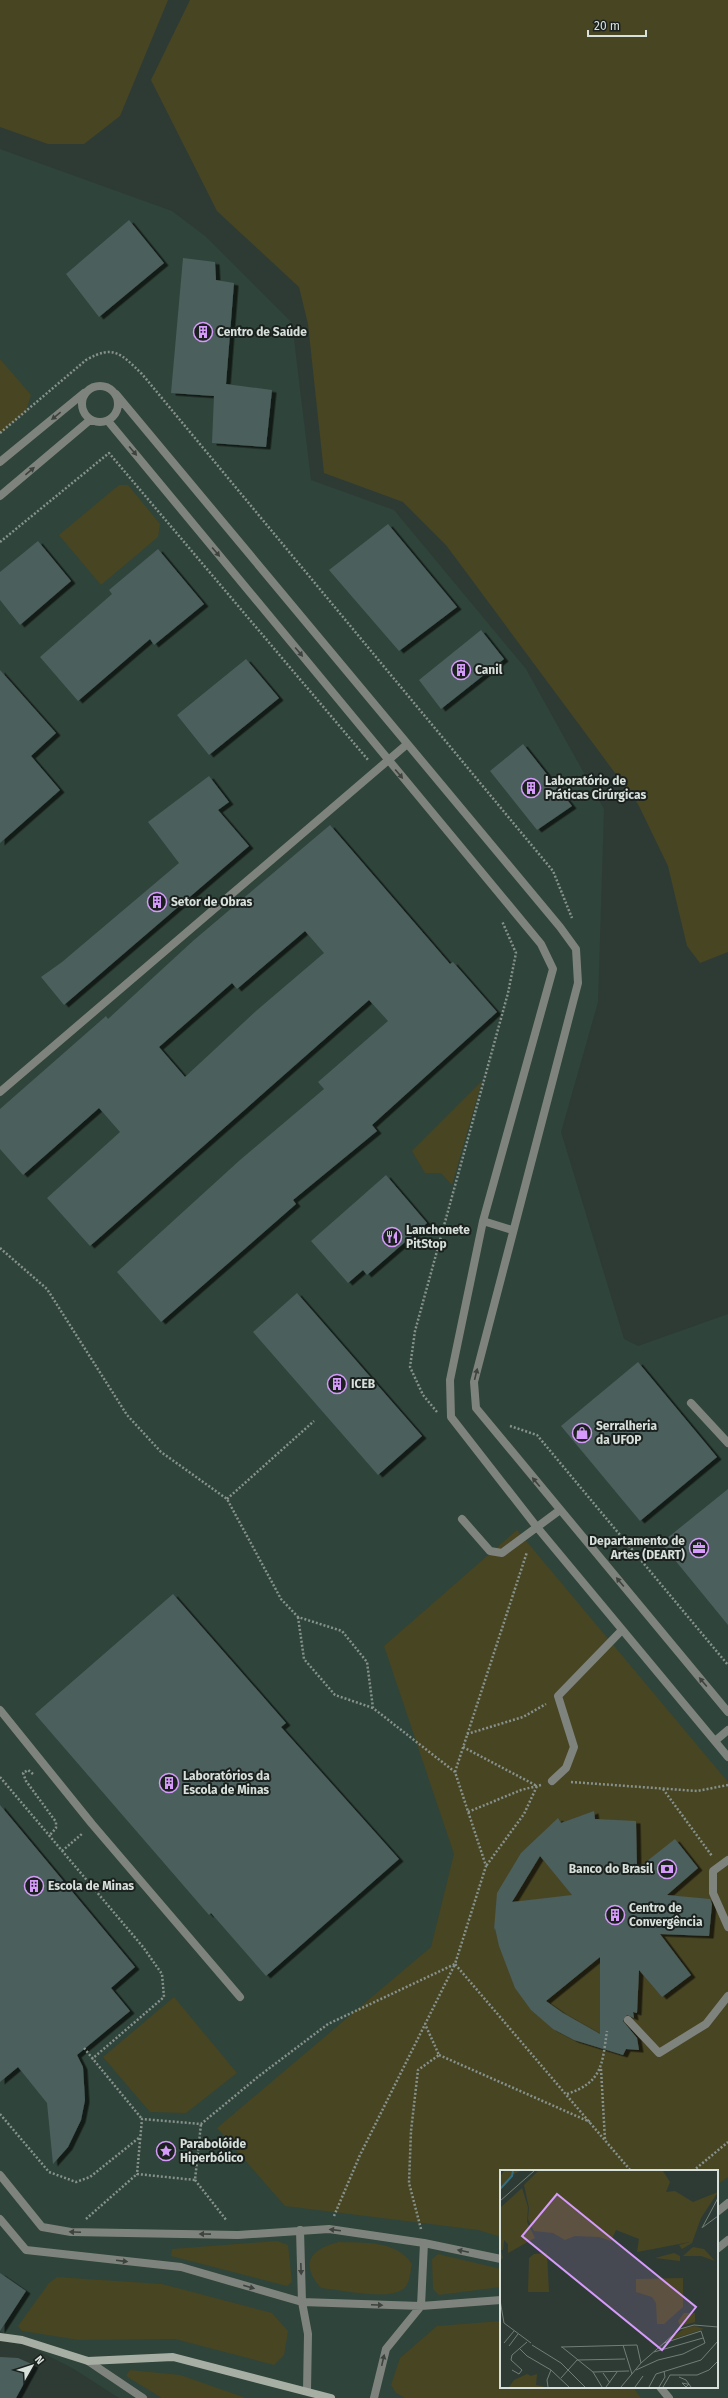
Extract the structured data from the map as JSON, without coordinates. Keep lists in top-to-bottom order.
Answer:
{
  "places": {
    "building": [
      "Centro de Saúde",
      "Canil",
      "Laboratório de Práticas Cirúrgicas",
      "Setor de Obras",
      "ICEB",
      "Laboratórios da Escola de Minas",
      "Escola de Minas",
      "Centro de Convergência"
    ],
    "restaurant": ["Lanchonete PitStop"],
    "shop": ["Serralheria da UFOP"],
    "office": ["Departamento de Artes (DEART)"],
    "bank": ["Banco do Brasil"],
    "place": ["Parabolóide Hiperbólico"]
  },
  "scale_bar": "20 m",
  "north": "top right"
}
